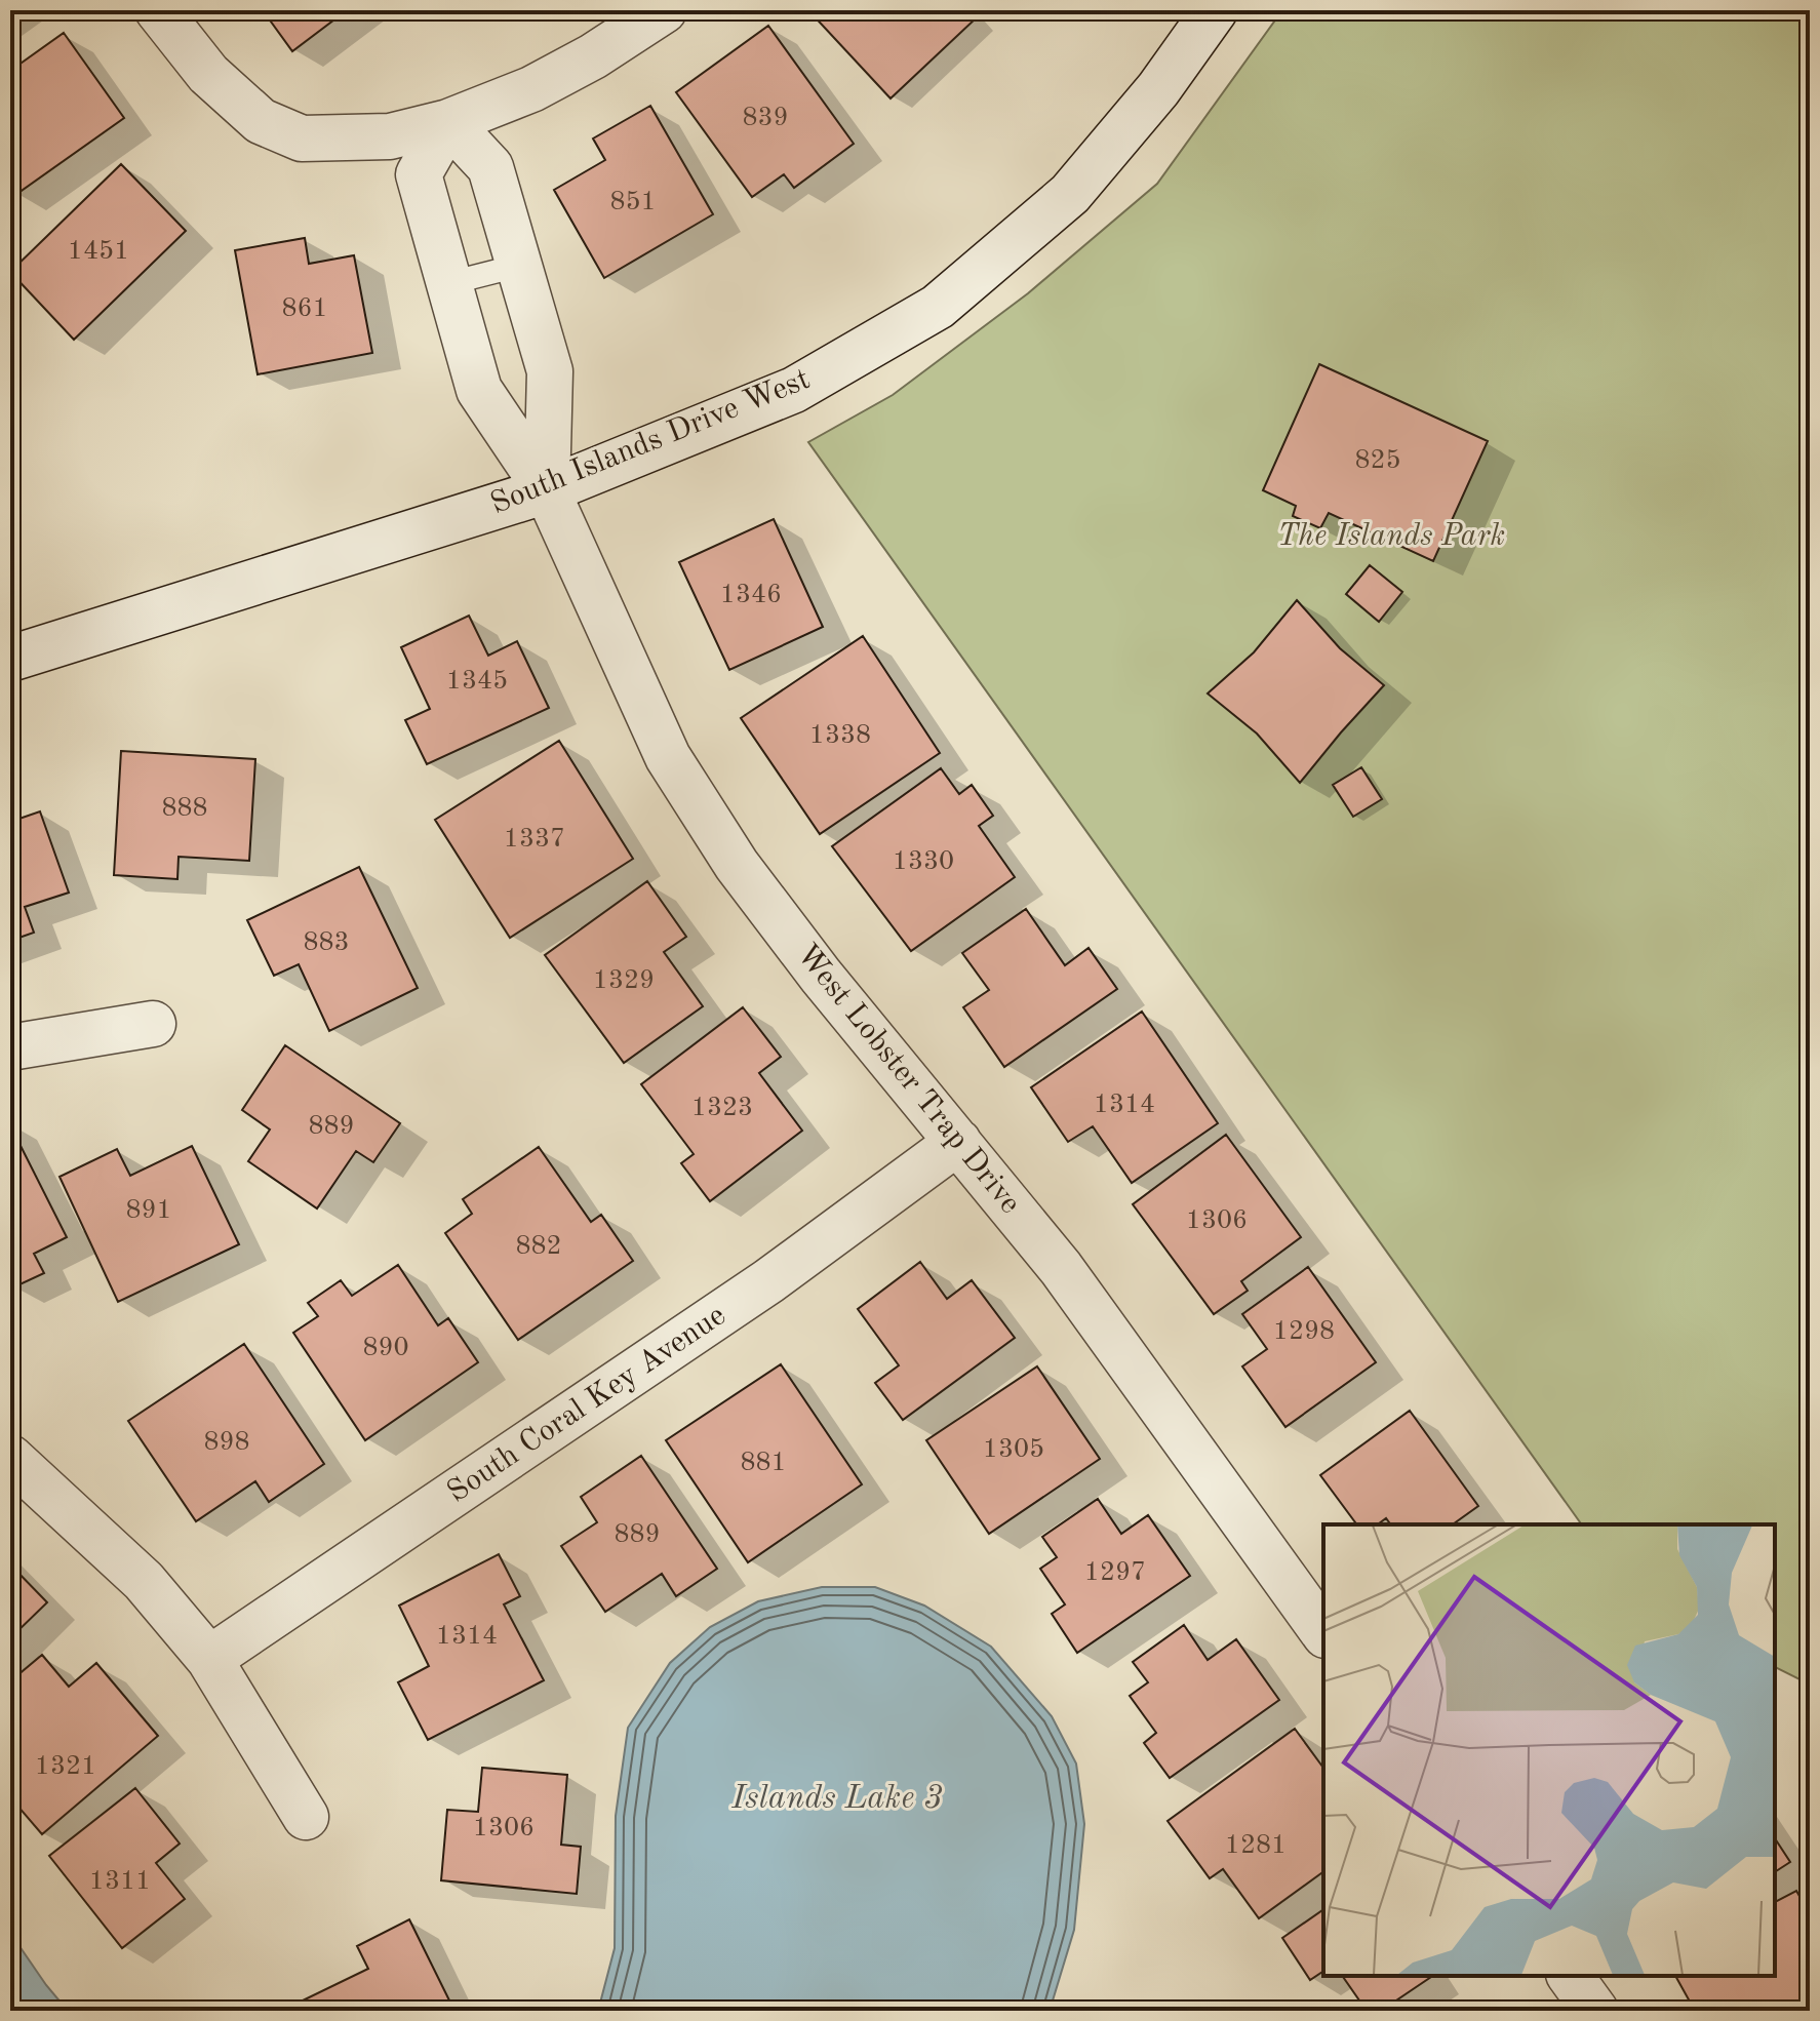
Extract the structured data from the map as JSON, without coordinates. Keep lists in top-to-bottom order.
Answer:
{
  "streets": {
    "street": ["South Islands Drive West", "West Lobster Trap Drive", "South Coral Key Avenue"]
  },
  "crossings": [
    ["South Islands Drive West", "West Lobster Trap Drive"],
    ["West Lobster Trap Drive", "South Coral Key Avenue"]
  ],
  "water": ["Islands Lake 3"],
  "parks": ["The Islands Park"],
  "house_numbers": [
    "839",
    "851",
    "1451",
    "861",
    "825",
    "1346",
    "1345",
    "1338",
    "888",
    "1337",
    "1330",
    "883",
    "1329",
    "1314",
    "1323",
    "889",
    "891",
    "1306",
    "882",
    "1298",
    "890",
    "898",
    "1305",
    "881",
    "889",
    "1297",
    "1314",
    "1321",
    "1306",
    "1281",
    "1311"
  ]
}
